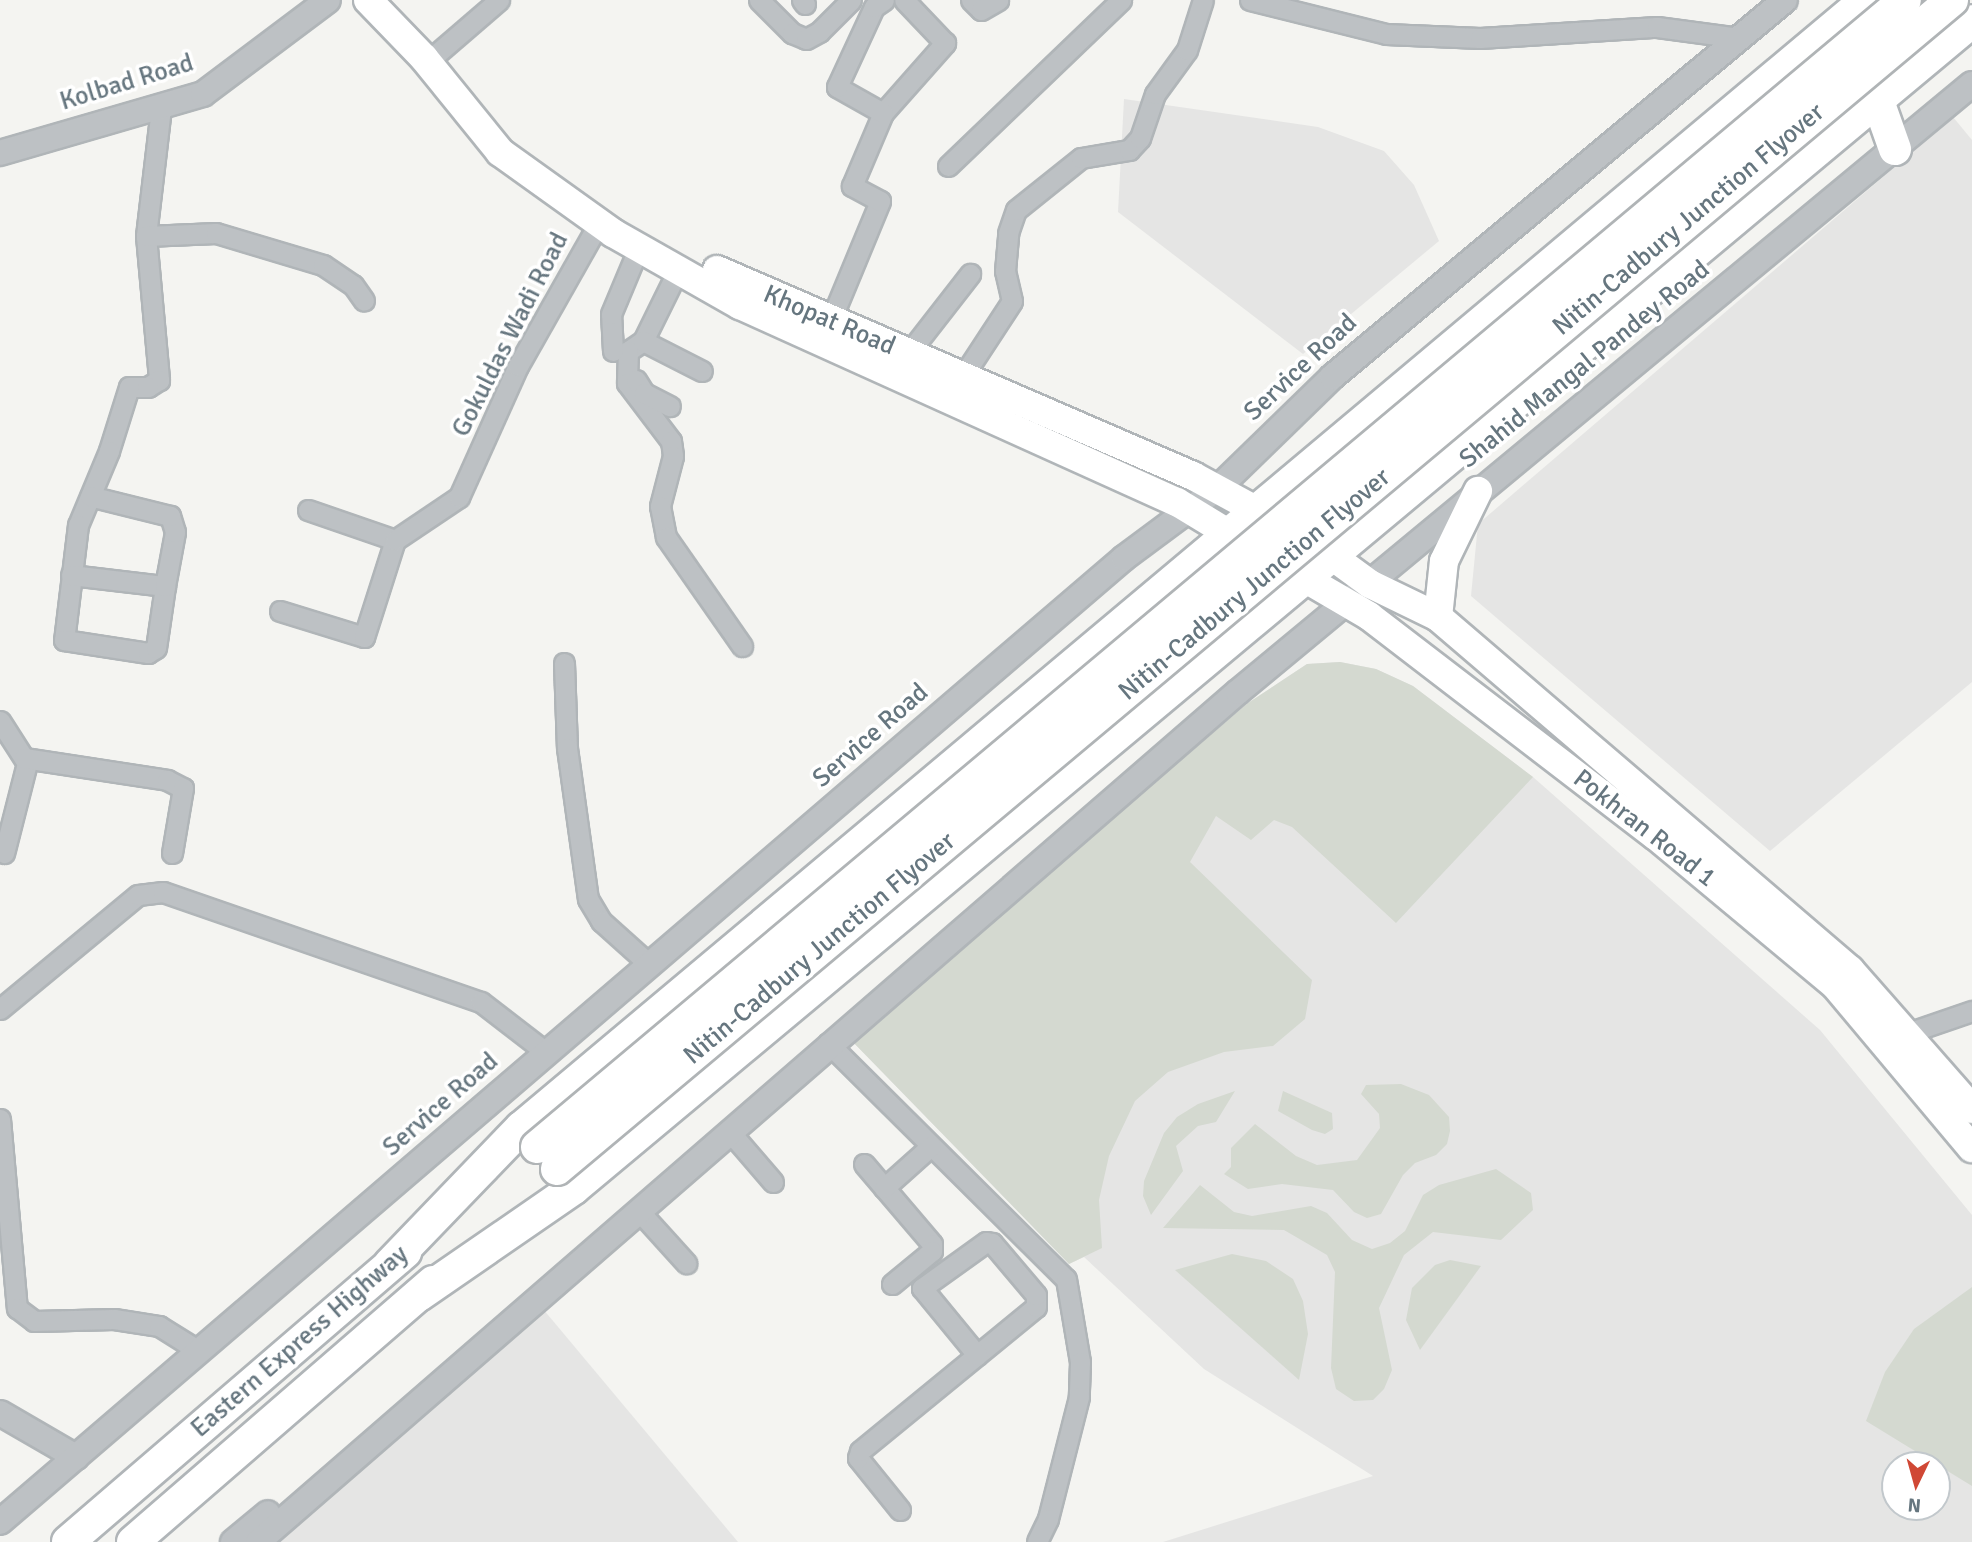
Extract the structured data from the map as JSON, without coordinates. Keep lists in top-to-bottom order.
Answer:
{
  "streets": {
    "highway": ["Nitin-Cadbury Junction Flyover", "Eastern Express Highway"],
    "main road": ["Khopat Road", "Pokhran Road 1"],
    "street": [
      "Kolbad Road",
      "Gokuldas Wadi Road",
      "Shahid Mangal Pandey Road",
      "Service Road"
    ]
  },
  "crossings": [
    ["Nitin-Cadbury Junction Flyover", "Eastern Express Highway"],
    ["Khopat Road", "Gokuldas Wadi Road"],
    ["Khopat Road", "Service Road"],
    ["Khopat Road", "Pokhran Road 1"],
    ["Shahid Mangal Pandey Road", "Pokhran Road 1"]
  ],
  "north": "bottom"
}
